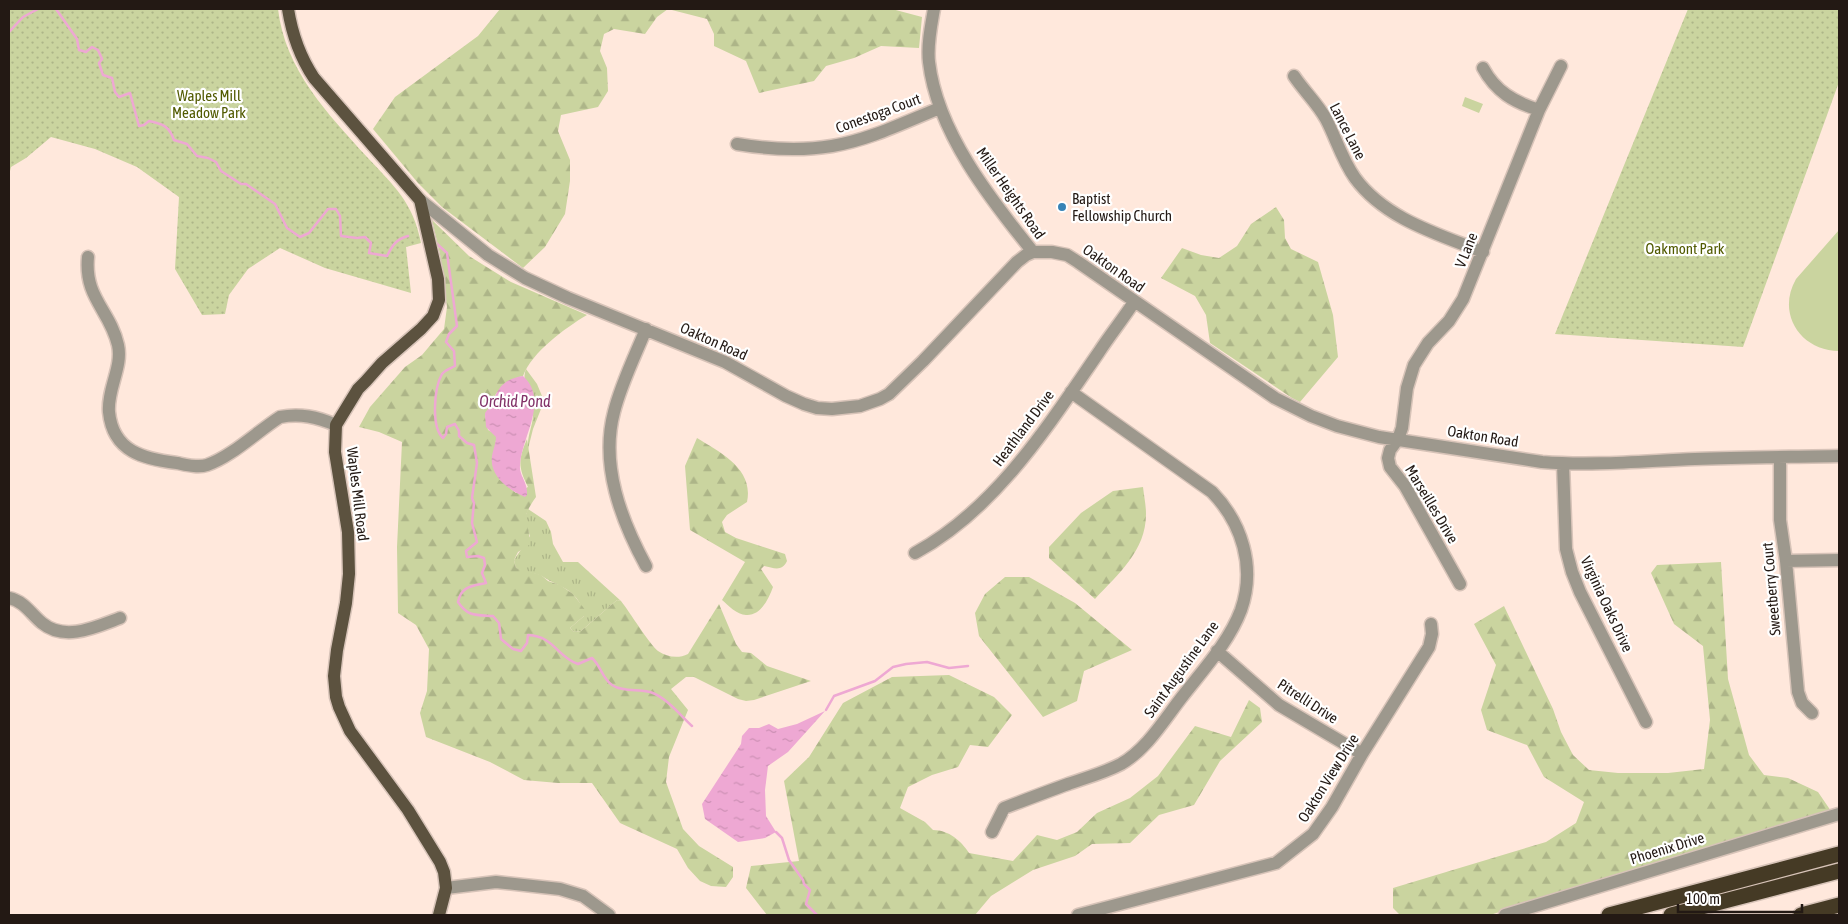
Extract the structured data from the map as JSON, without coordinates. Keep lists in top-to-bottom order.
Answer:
{
  "streets": {
    "main road": ["Waples Mill Road"],
    "street": [
      "Conestoga Court",
      "Lance Lane",
      "Miller Heights Road",
      "V Lane",
      "Oakton Road",
      "Heathland Drive",
      "Marseilles Drive",
      "Sweetberry Court",
      "Virginia Oaks Drive",
      "Saint Augustine Lane",
      "Pitrelli Drive",
      "Oakton View Drive",
      "Phoenix Drive"
    ]
  },
  "crossings": [
    ["Conestoga Court", "Miller Heights Road"],
    ["Lance Lane", "V Lane"],
    ["Miller Heights Road", "Oakton Road"],
    ["V Lane", "Oakton Road"],
    ["V Lane", "Marseilles Drive"],
    ["Oakton Road", "Heathland Drive"],
    ["Oakton Road", "Waples Mill Road"],
    ["Oakton Road", "Marseilles Drive"],
    ["Oakton Road", "Sweetberry Court"],
    ["Oakton Road", "Virginia Oaks Drive"],
    ["Heathland Drive", "Saint Augustine Lane"],
    ["Saint Augustine Lane", "Pitrelli Drive"],
    ["Pitrelli Drive", "Oakton View Drive"]
  ],
  "water": ["Orchid Pond"],
  "parks": ["Waples Mill Meadow Park", "Oakmont Park"],
  "places": ["Baptist Fellowship Church"],
  "scale_bar": "100 m"
}
